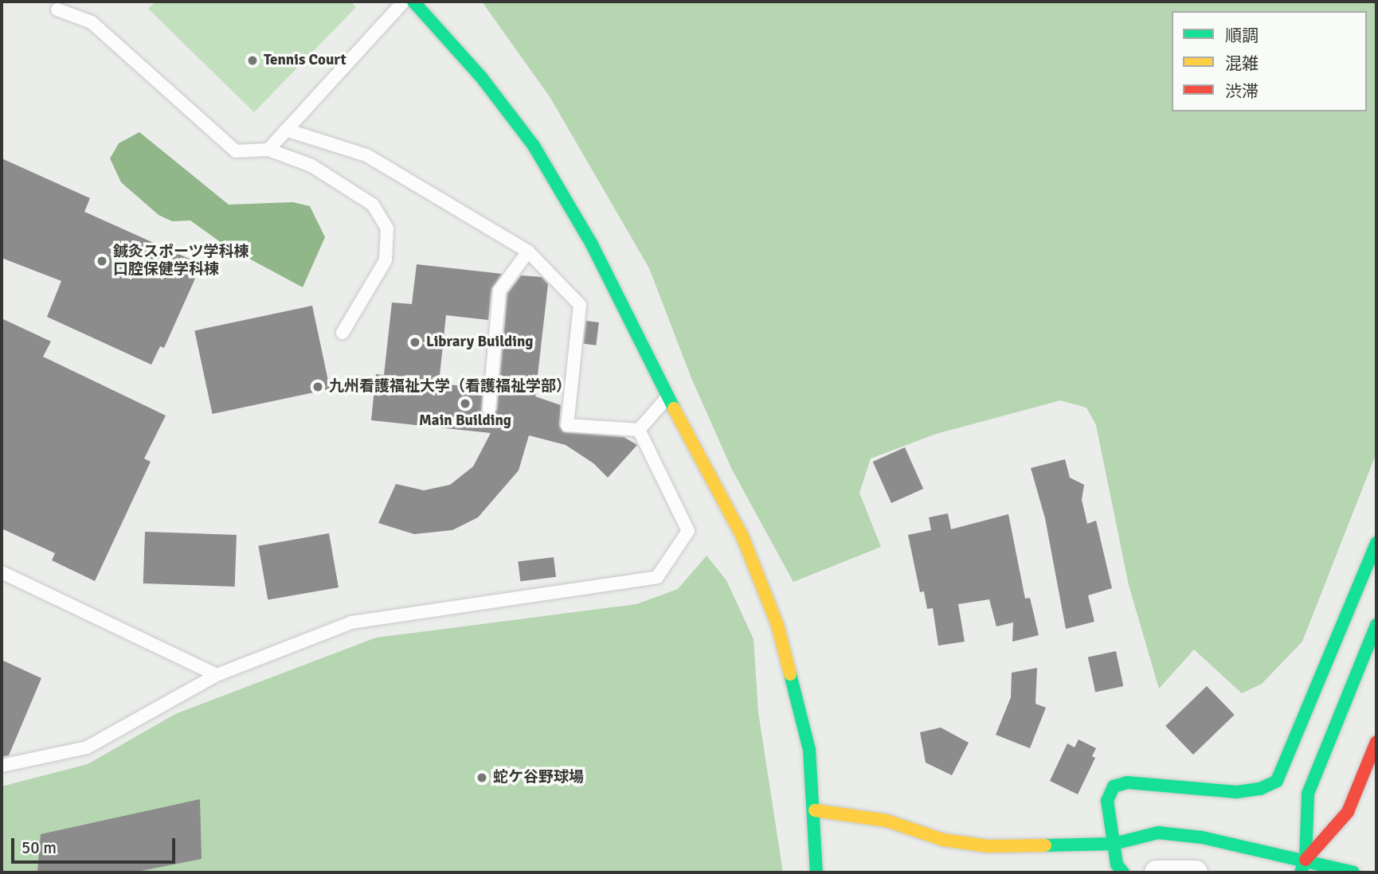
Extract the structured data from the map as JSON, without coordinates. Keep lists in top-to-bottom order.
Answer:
{
  "places": [
    "Tennis Court",
    "鍼灸スポーツ学科棟 口腔保健学科棟",
    "Library Building",
    "九州看護福祉大学（看護福祉学部）",
    "Main Building",
    "蛇ケ谷野球場"
  ],
  "legend": ["順調", "混雑", "渋滞"],
  "scale_bar": "50 m"
}
